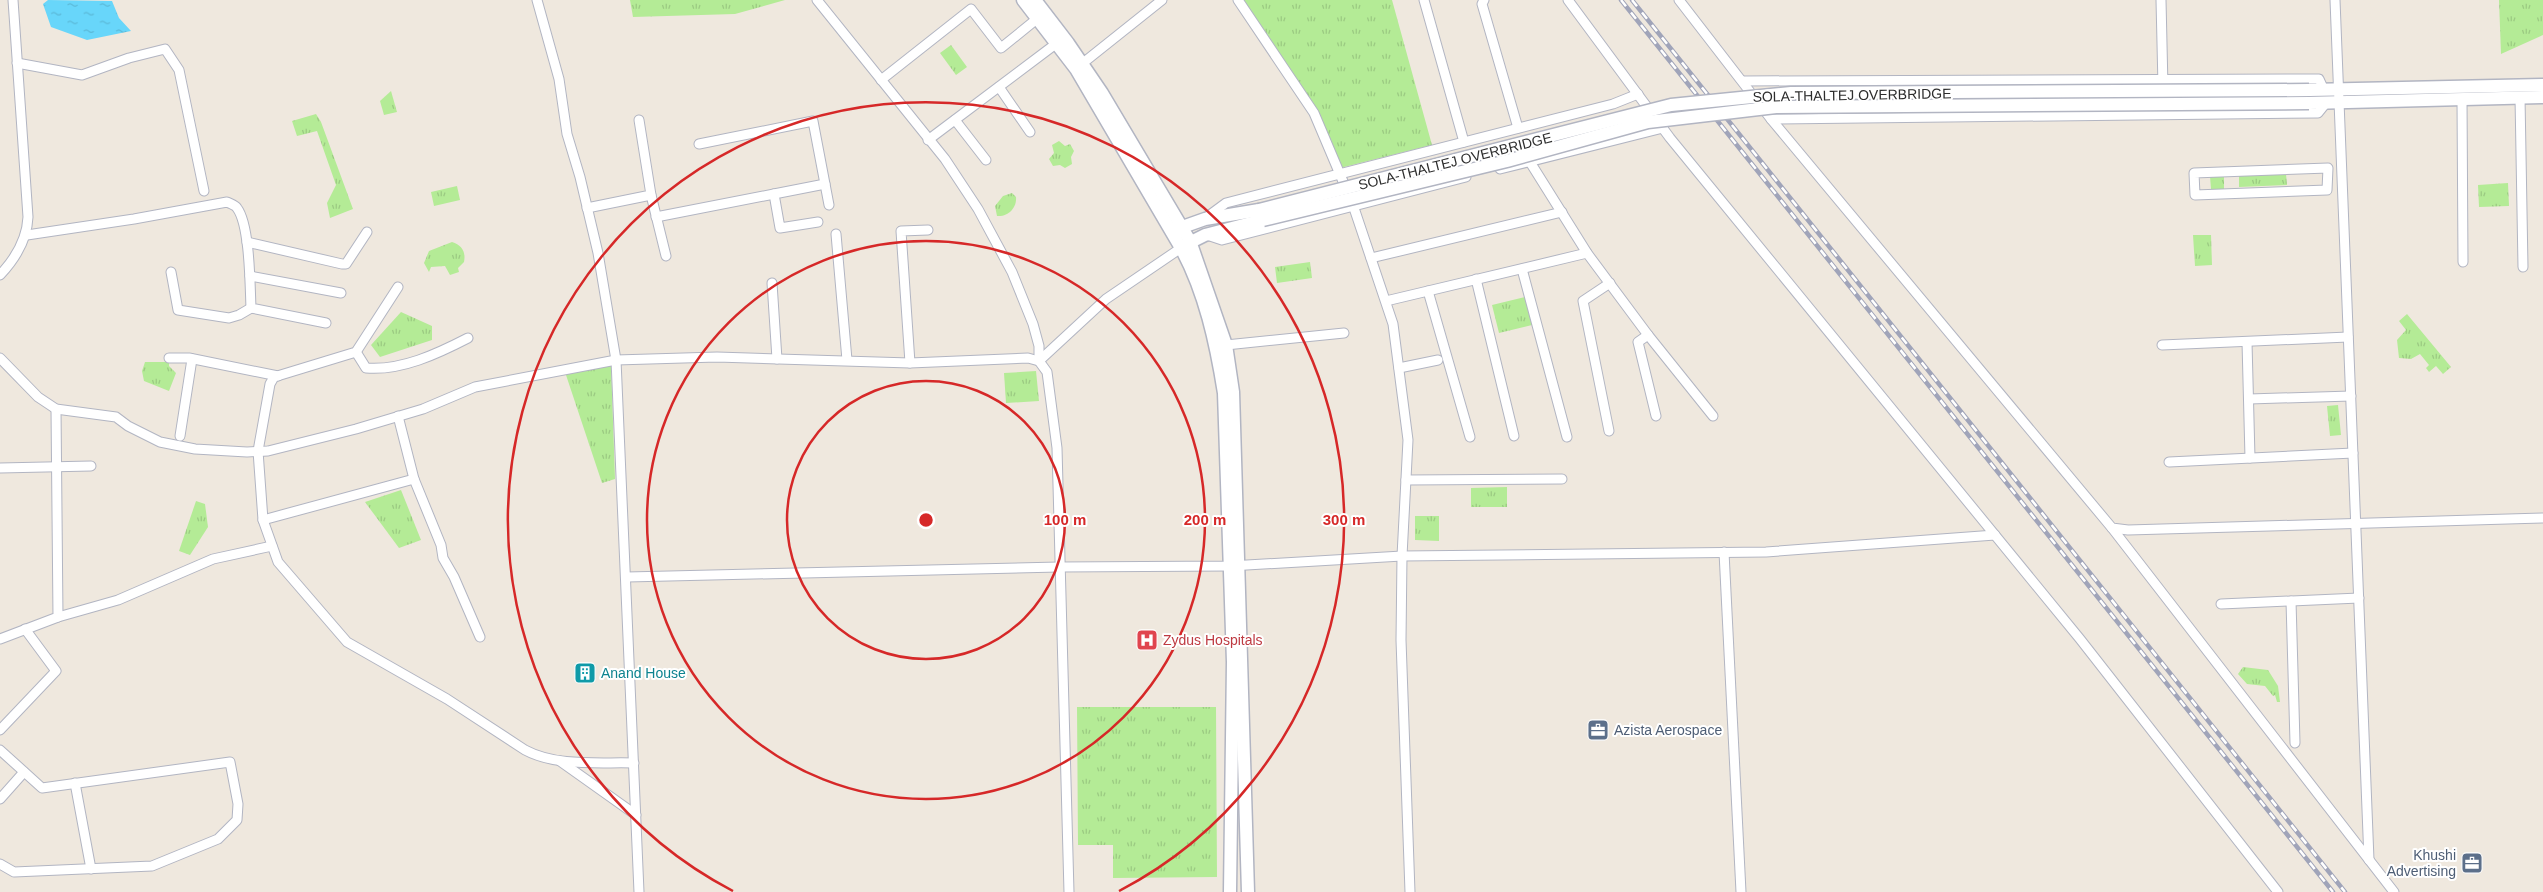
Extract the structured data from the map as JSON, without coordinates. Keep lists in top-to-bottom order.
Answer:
{
  "streets": {
    "street": ["SOLA-THALTEJ OVERBRIDGE"]
  },
  "places": {
    "hospital": ["Zydus Hospitals"],
    "building": ["Anand House"],
    "office": ["Azista Aerospace", "Khushi Advertising"]
  },
  "rings": ["100 m", "200 m", "300 m"]
}
